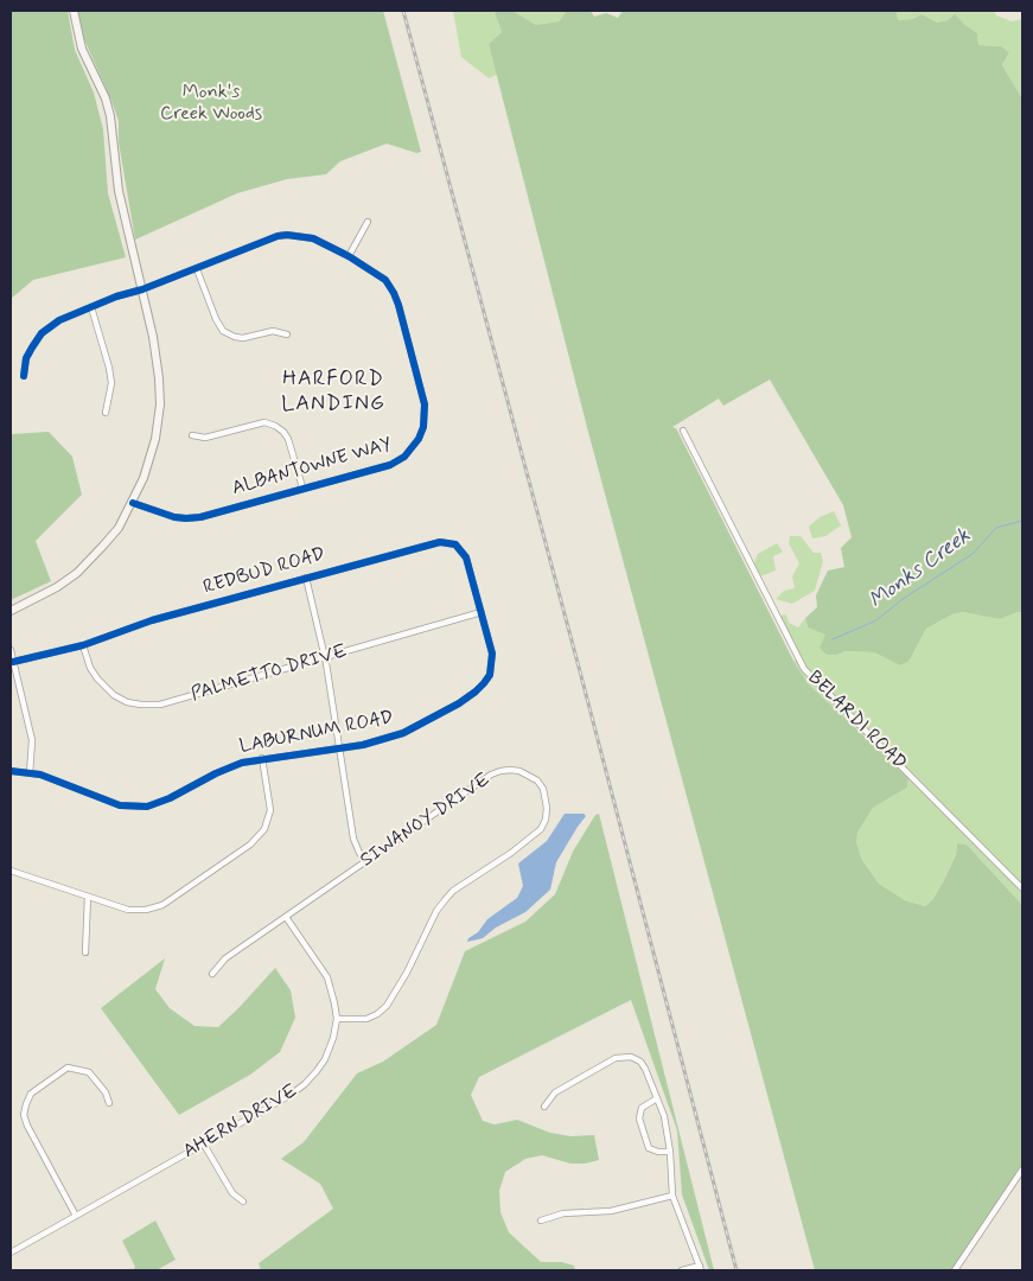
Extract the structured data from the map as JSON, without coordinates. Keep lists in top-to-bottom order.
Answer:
{
  "streets": {
    "street": [
      "ALBANTOWNE WAY",
      "REDBUD ROAD",
      "PALMETTO DRIVE",
      "BELARDI ROAD",
      "LABURNUM ROAD",
      "SIWANOY DRIVE",
      "AHERN DRIVE"
    ]
  },
  "crossings": [
    ["REDBUD ROAD", "PALMETTO DRIVE"],
    ["REDBUD ROAD", "LABURNUM ROAD"],
    ["PALMETTO DRIVE", "LABURNUM ROAD"],
    ["SIWANOY DRIVE", "AHERN DRIVE"]
  ],
  "districts": ["HARFORD LANDING"],
  "water": ["Monks Creek"],
  "parks": ["Monk's Creek Woods"]
}
